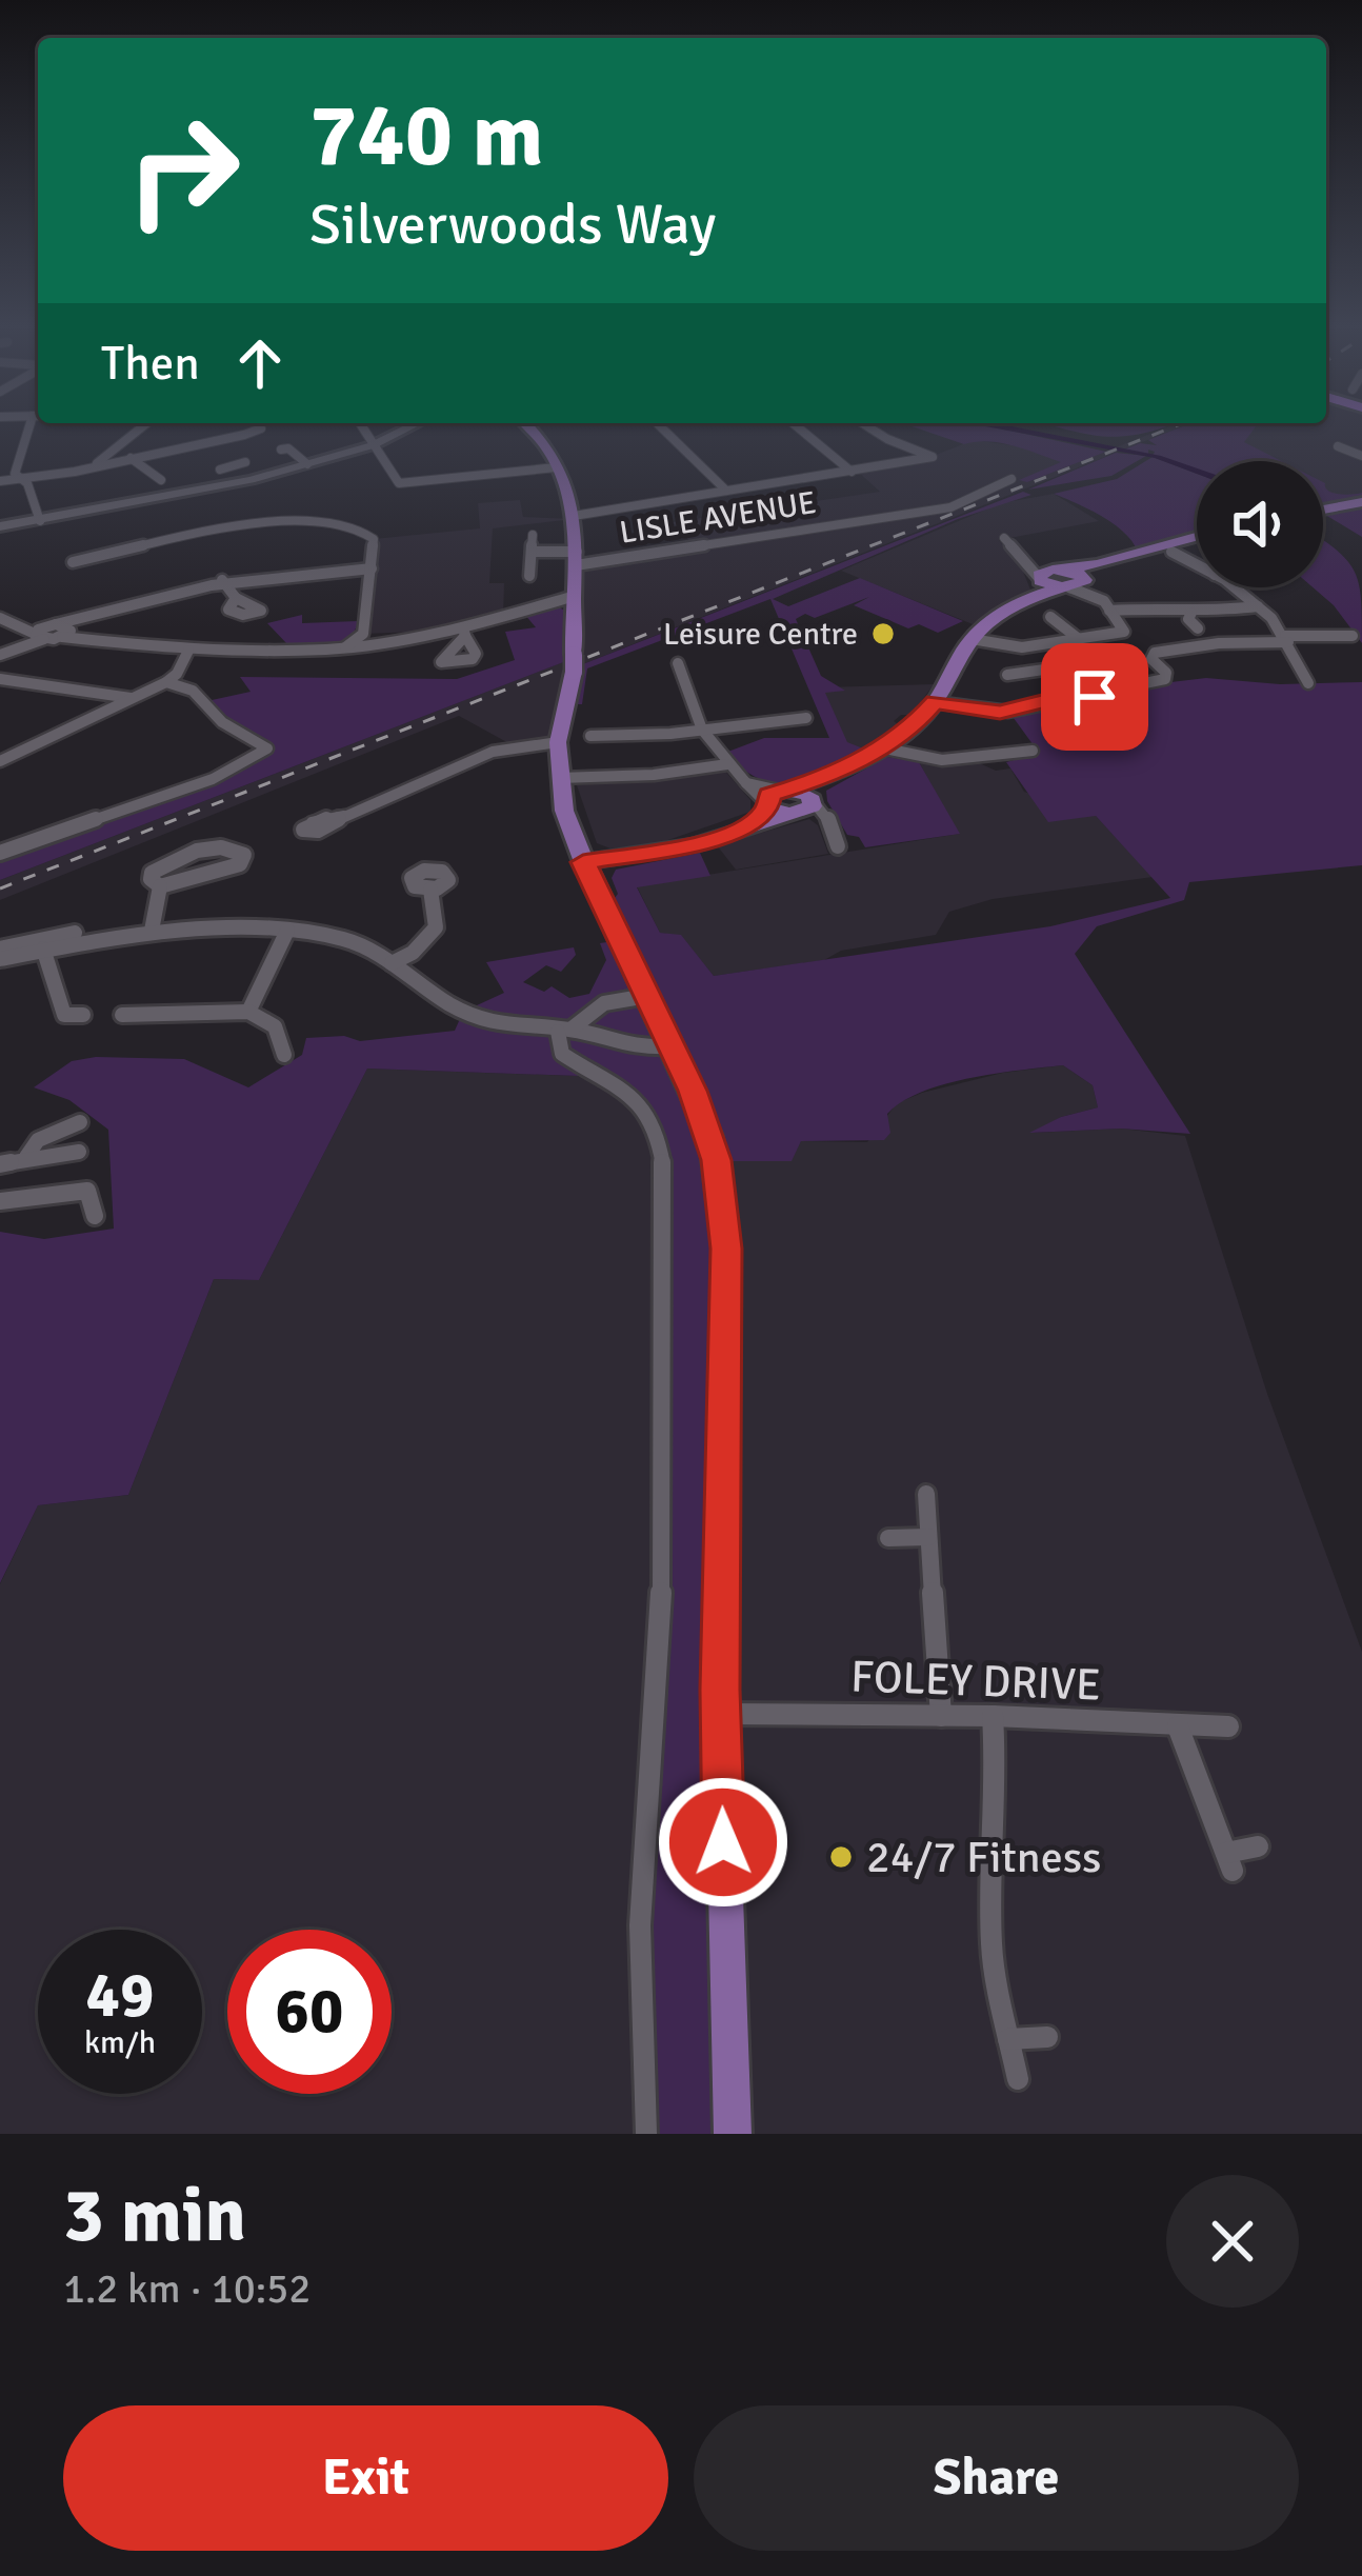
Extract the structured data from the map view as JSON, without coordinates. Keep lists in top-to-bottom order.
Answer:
{
  "streets": {
    "street": ["LISLE AVENUE", "FOLEY DRIVE"]
  },
  "places": ["Leisure Centre", "24/7 Fitness"],
  "page": {
    "turn": ["740 m", "Silverwoods Way"],
    "then": "Then",
    "speed": "49 km/h",
    "limit": "60",
    "heading": ["3 min", "1.2 km · 10:52"],
    "buttons": ["Exit", "Share"]
  }
}
